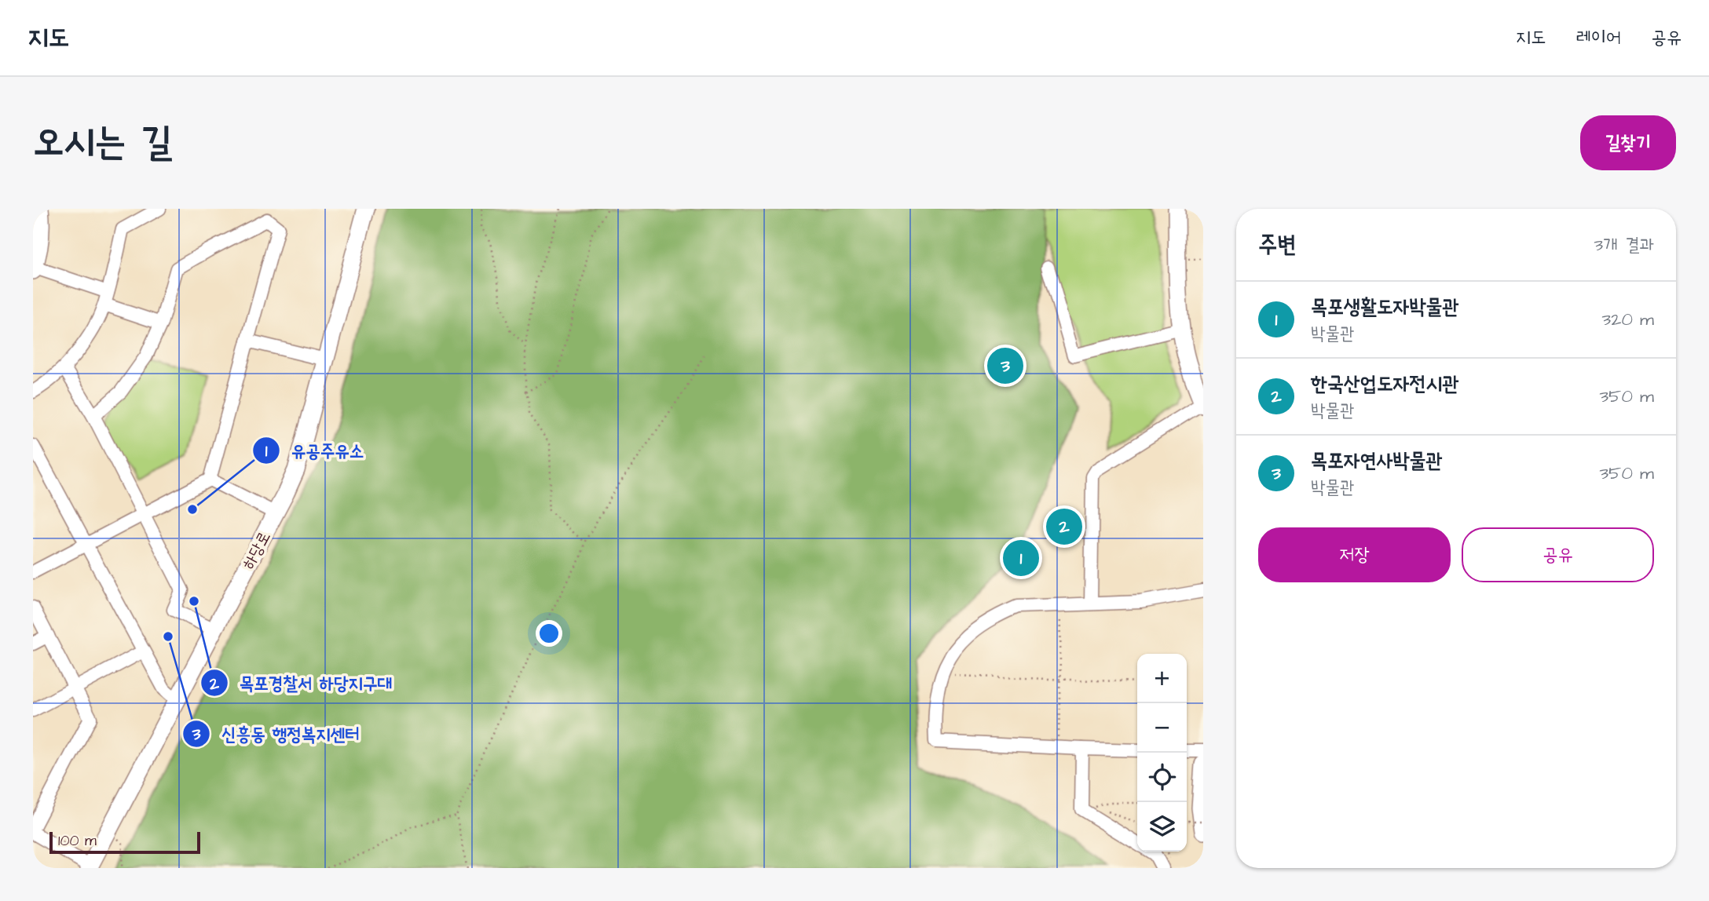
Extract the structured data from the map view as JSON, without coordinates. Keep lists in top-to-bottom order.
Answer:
{
  "streets": {
    "street": ["하당로"]
  },
  "places": ["유공주유소", "목포경찰서 하당지구대", "신흥동 행정복지센터"],
  "scale_bar": "100 m",
  "page": {
    "header": "지도",
    "nav": ["지도", "레이어", "공유"],
    "buttons": [
      "길찾기",
      ["저장", "공유"]
    ],
    "title": "오시는 길",
    "heading": ["주변", "3개 결과"],
    "list": [
      {
        "mark": "1",
        "name": "목포생활도자박물관",
        "note": "박물관",
        "value": "320 m"
      },
      {
        "mark": "2",
        "name": "한국산업도자전시관",
        "note": "박물관",
        "value": "350 m"
      },
      {
        "mark": "3",
        "name": "목포자연사박물관",
        "note": "박물관",
        "value": "350 m"
      }
    ],
    "pins": ["3", "2", "1"],
    "map_buttons": ["+", "−"],
    "scale": "100 m"
  }
}
